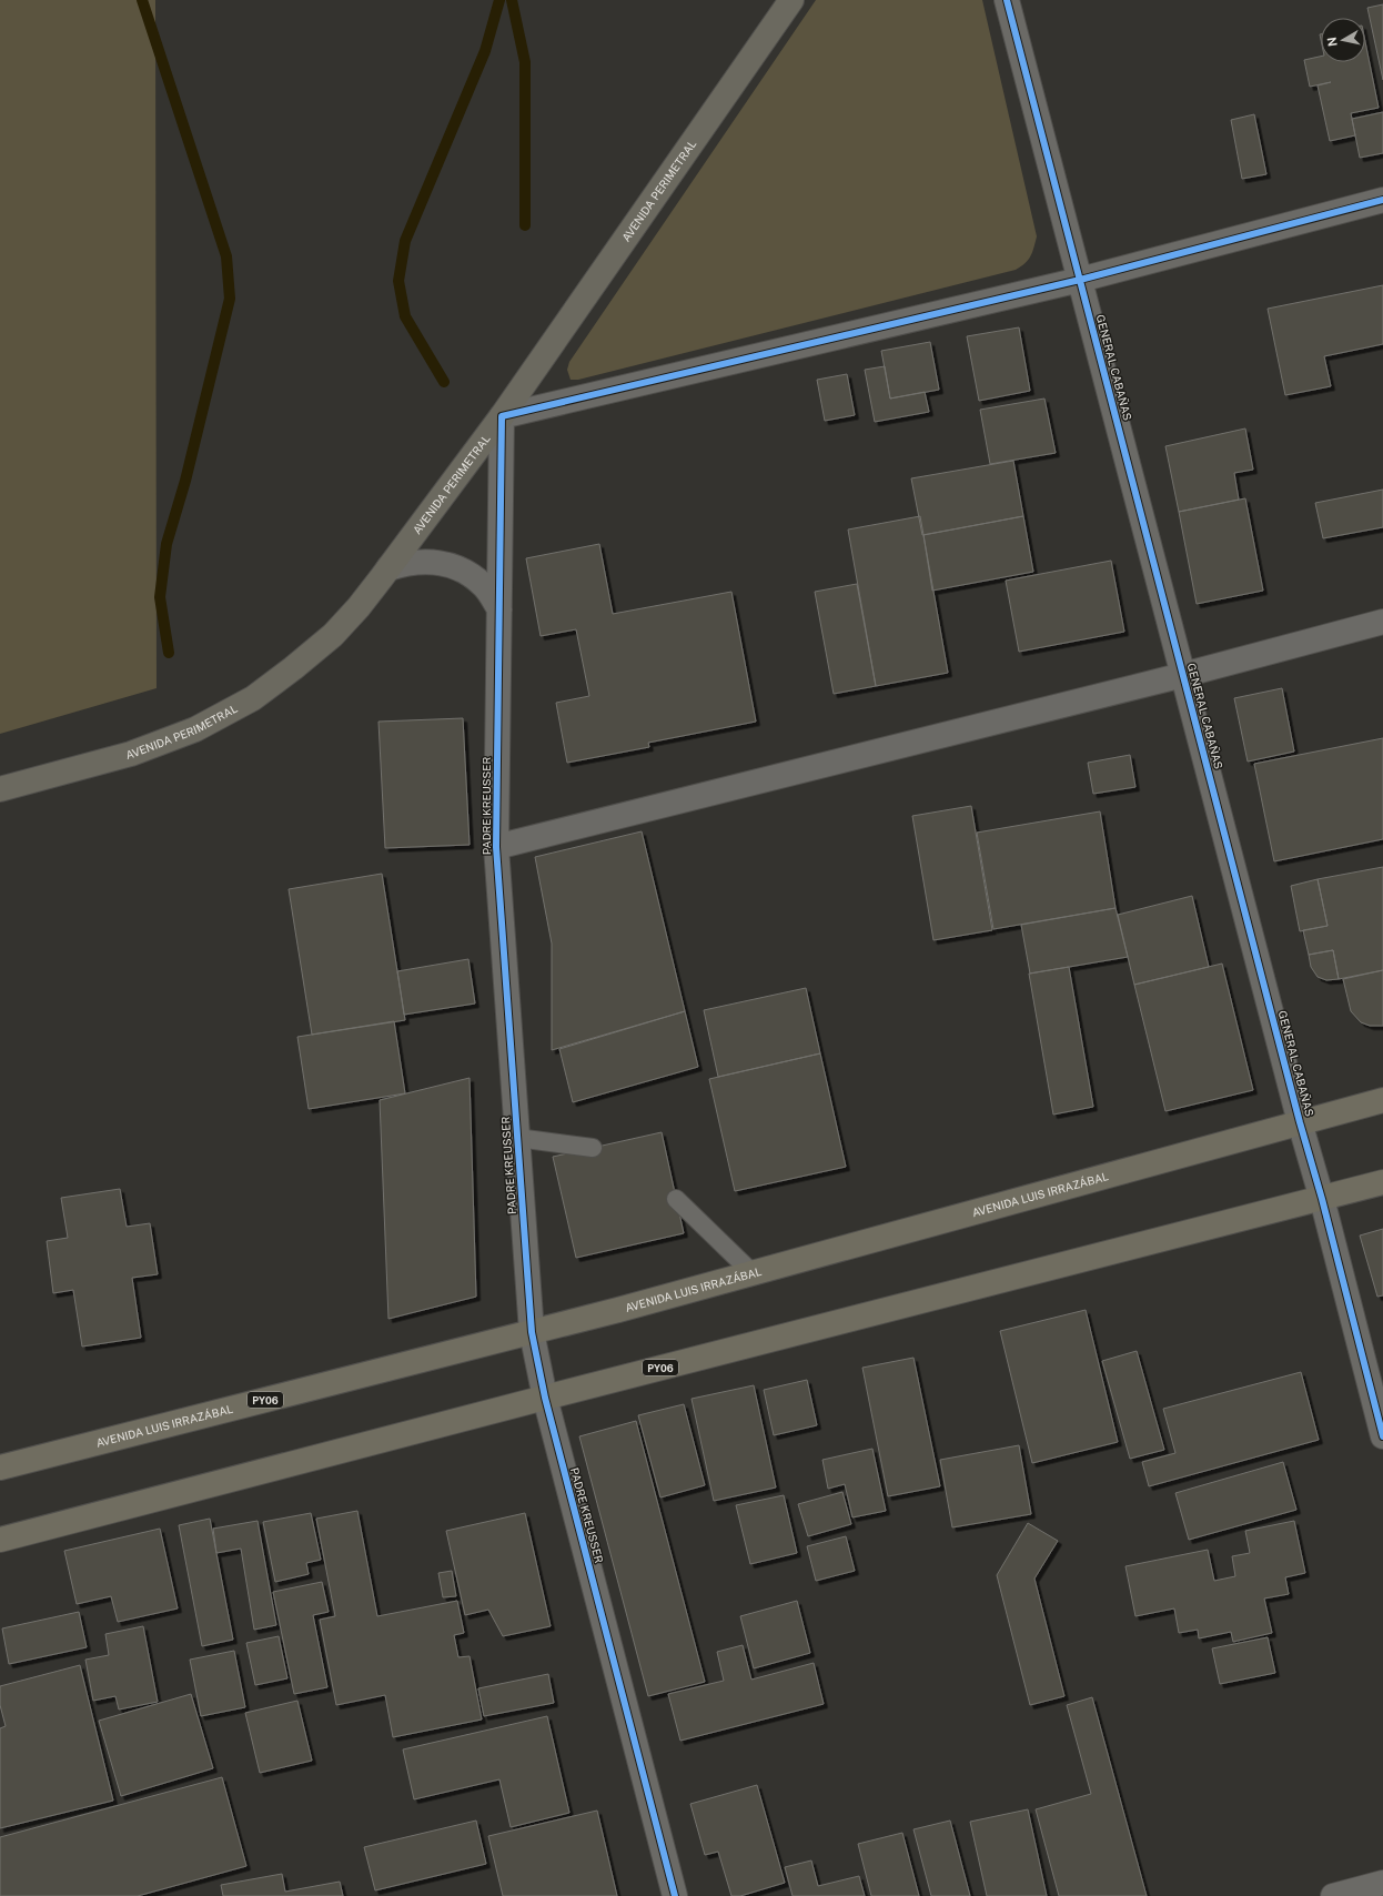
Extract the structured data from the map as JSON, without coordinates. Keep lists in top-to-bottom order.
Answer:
{
  "streets": {
    "highway": ["AVENIDA LUIS IRRAZÁBAL", "PY06"],
    "main road": ["AVENIDA PERIMETRAL"],
    "street": ["GENERAL CABAÑAS", "PADRE KREUSSER"]
  },
  "crossings": [
    ["AVENIDA PERIMETRAL", "PADRE KREUSSER"],
    ["GENERAL CABAÑAS", "AVENIDA LUIS IRRAZÁBAL"],
    ["GENERAL CABAÑAS", "PY06"],
    ["PADRE KREUSSER", "AVENIDA LUIS IRRAZÁBAL"],
    ["PADRE KREUSSER", "PY06"]
  ],
  "north": "left"
}
